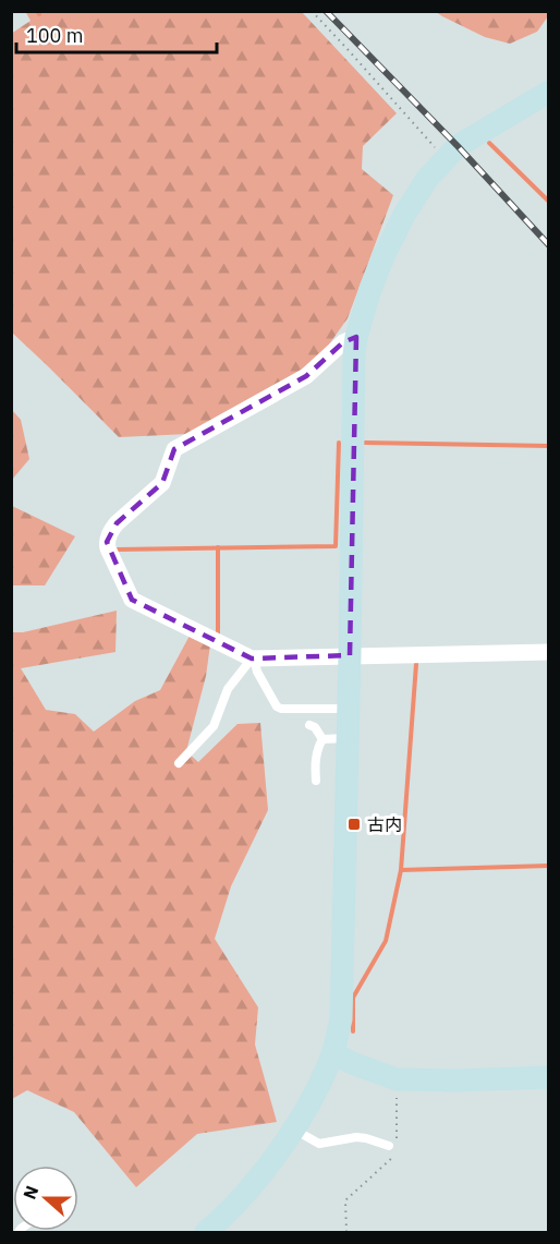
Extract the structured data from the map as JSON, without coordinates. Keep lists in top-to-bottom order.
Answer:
{
  "places": {
    "transit": ["古内"]
  },
  "scale_bar": "100 m",
  "north": "left"
}
